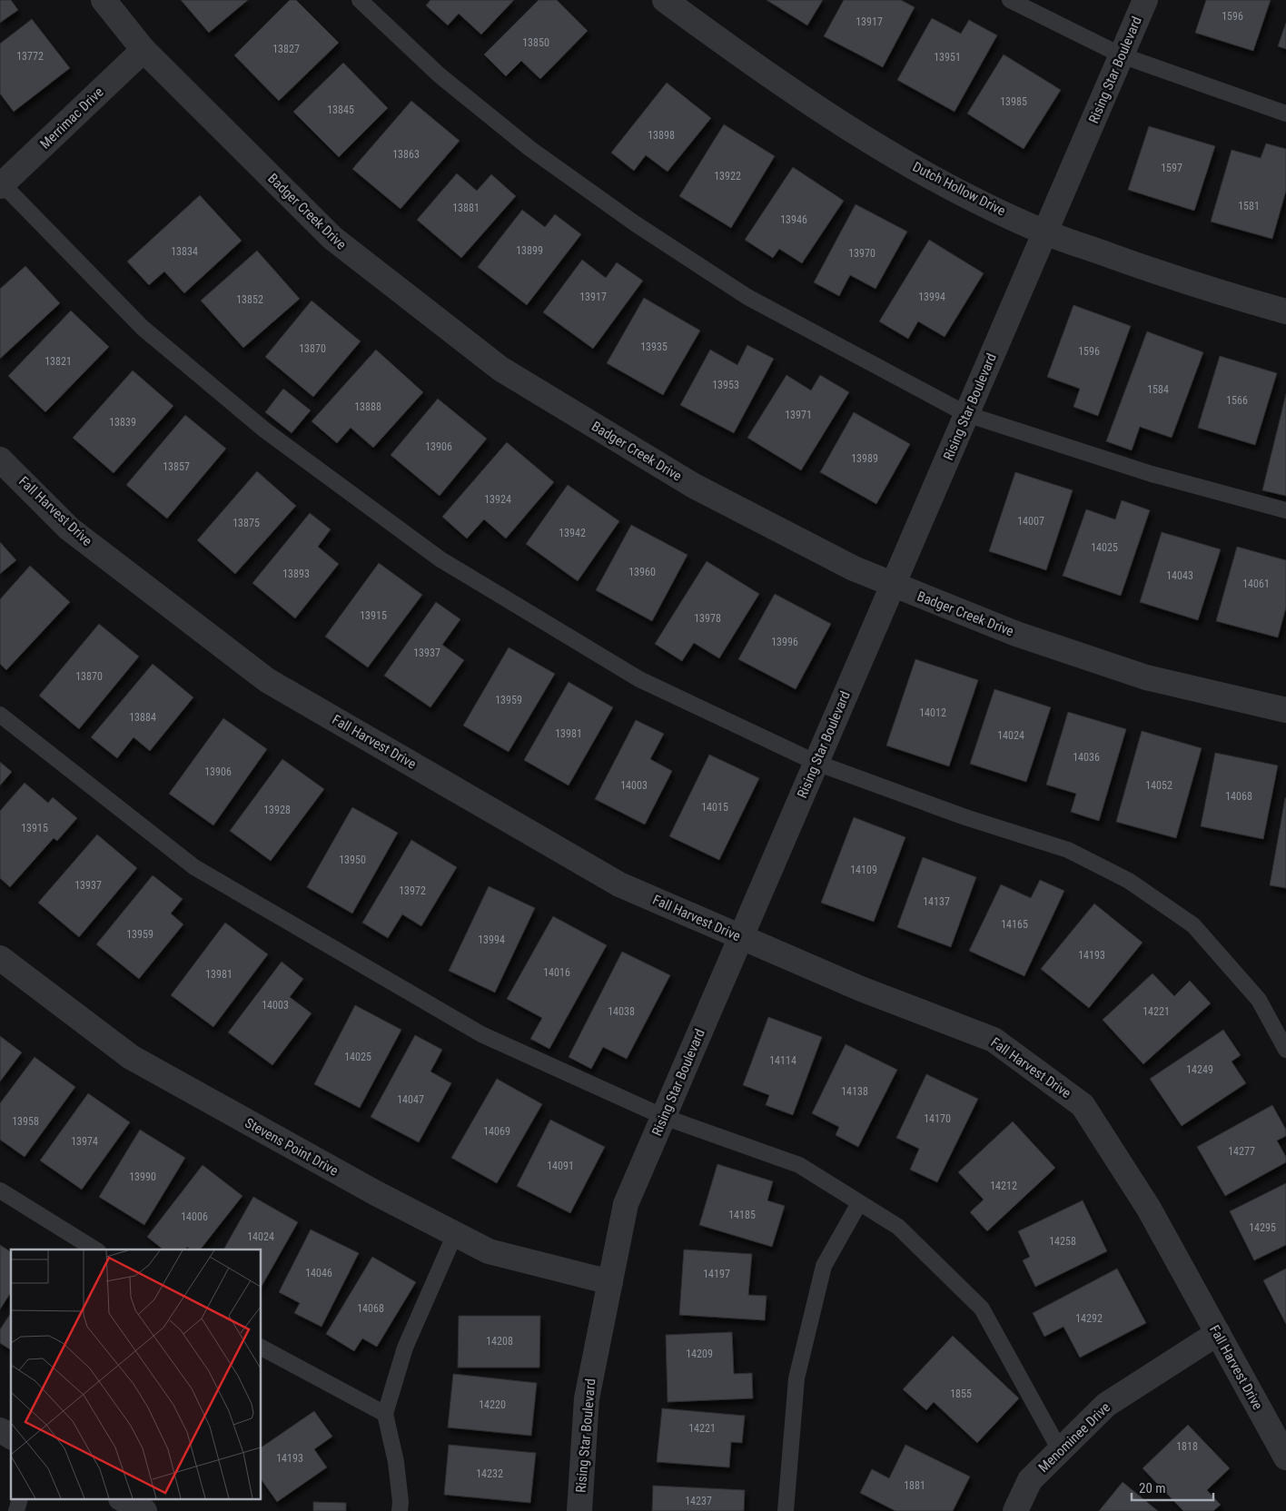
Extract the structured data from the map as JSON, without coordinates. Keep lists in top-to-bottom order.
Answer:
{
  "streets": {
    "street": [
      "Rising Star Boulevard",
      "Merrimac Drive",
      "Dutch Hollow Drive",
      "Badger Creek Drive",
      "Fall Harvest Drive",
      "Stevens Point Drive",
      "Menominee Drive"
    ]
  },
  "crossings": [
    ["Rising Star Boulevard", "Dutch Hollow Drive"],
    ["Rising Star Boulevard", "Badger Creek Drive"],
    ["Rising Star Boulevard", "Fall Harvest Drive"],
    ["Rising Star Boulevard", "Stevens Point Drive"],
    ["Merrimac Drive", "Badger Creek Drive"],
    ["Fall Harvest Drive", "Menominee Drive"]
  ],
  "house_numbers": [
    "1596",
    "13917",
    "13850",
    "13827",
    "13772",
    "13951",
    "13985",
    "13845",
    "13898",
    "13863",
    "1597",
    "13922",
    "1581",
    "13881",
    "13946",
    "13899",
    "13834",
    "13970",
    "13917",
    "13994",
    "13852",
    "13935",
    "13870",
    "1596",
    "13821",
    "13953",
    "1584",
    "1566",
    "13888",
    "13971",
    "13839",
    "13906",
    "13989",
    "13857",
    "13924",
    "14007",
    "13875",
    "13942",
    "14025",
    "13960",
    "13893",
    "14043",
    "14061",
    "13915",
    "13978",
    "13996",
    "13937",
    "13870",
    "13959",
    "14012",
    "13884",
    "13981",
    "14024",
    "14036",
    "13906",
    "14003",
    "14052",
    "14068",
    "14015",
    "13928",
    "13915",
    "13950",
    "14109",
    "13937",
    "13972",
    "14137",
    "14165",
    "13959",
    "13994",
    "14193",
    "14016",
    "13981",
    "14003",
    "14038",
    "14221",
    "14025",
    "14114",
    "14249",
    "14138",
    "14047",
    "14170",
    "13958",
    "14069",
    "13974",
    "14277",
    "14091",
    "13990",
    "14212",
    "14185",
    "14006",
    "14295",
    "14024",
    "14258",
    "14046",
    "14197",
    "14068",
    "14292",
    "14208",
    "14209",
    "1855",
    "14220",
    "14221",
    "1818",
    "14193",
    "14232",
    "1881",
    "14237"
  ],
  "scale_bar": "20 m"
}
